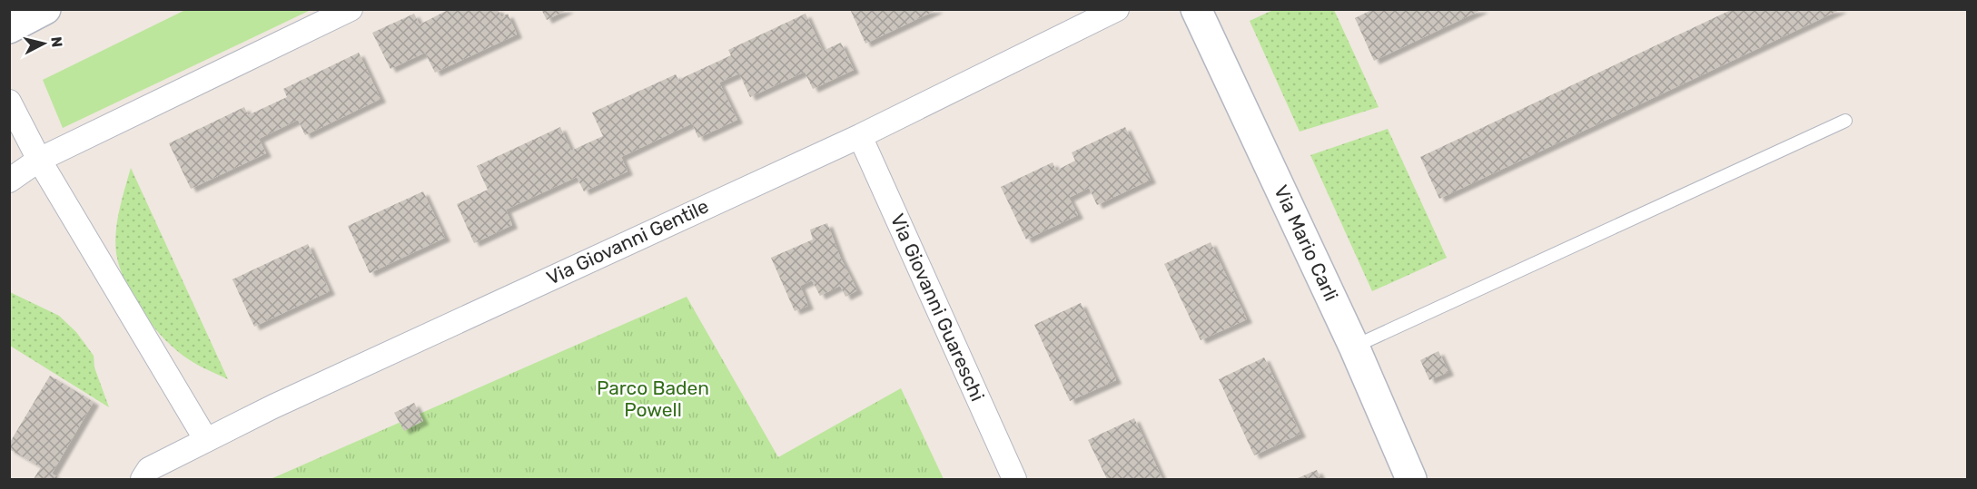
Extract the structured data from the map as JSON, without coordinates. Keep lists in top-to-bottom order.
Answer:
{
  "streets": {
    "street": ["Via Giovanni Gentile", "Via Mario Carli", "Via Giovanni Guareschi"]
  },
  "crossings": [
    ["Via Giovanni Gentile", "Via Giovanni Guareschi"]
  ],
  "parks": ["Parco Baden Powell"],
  "north": "right"
}
